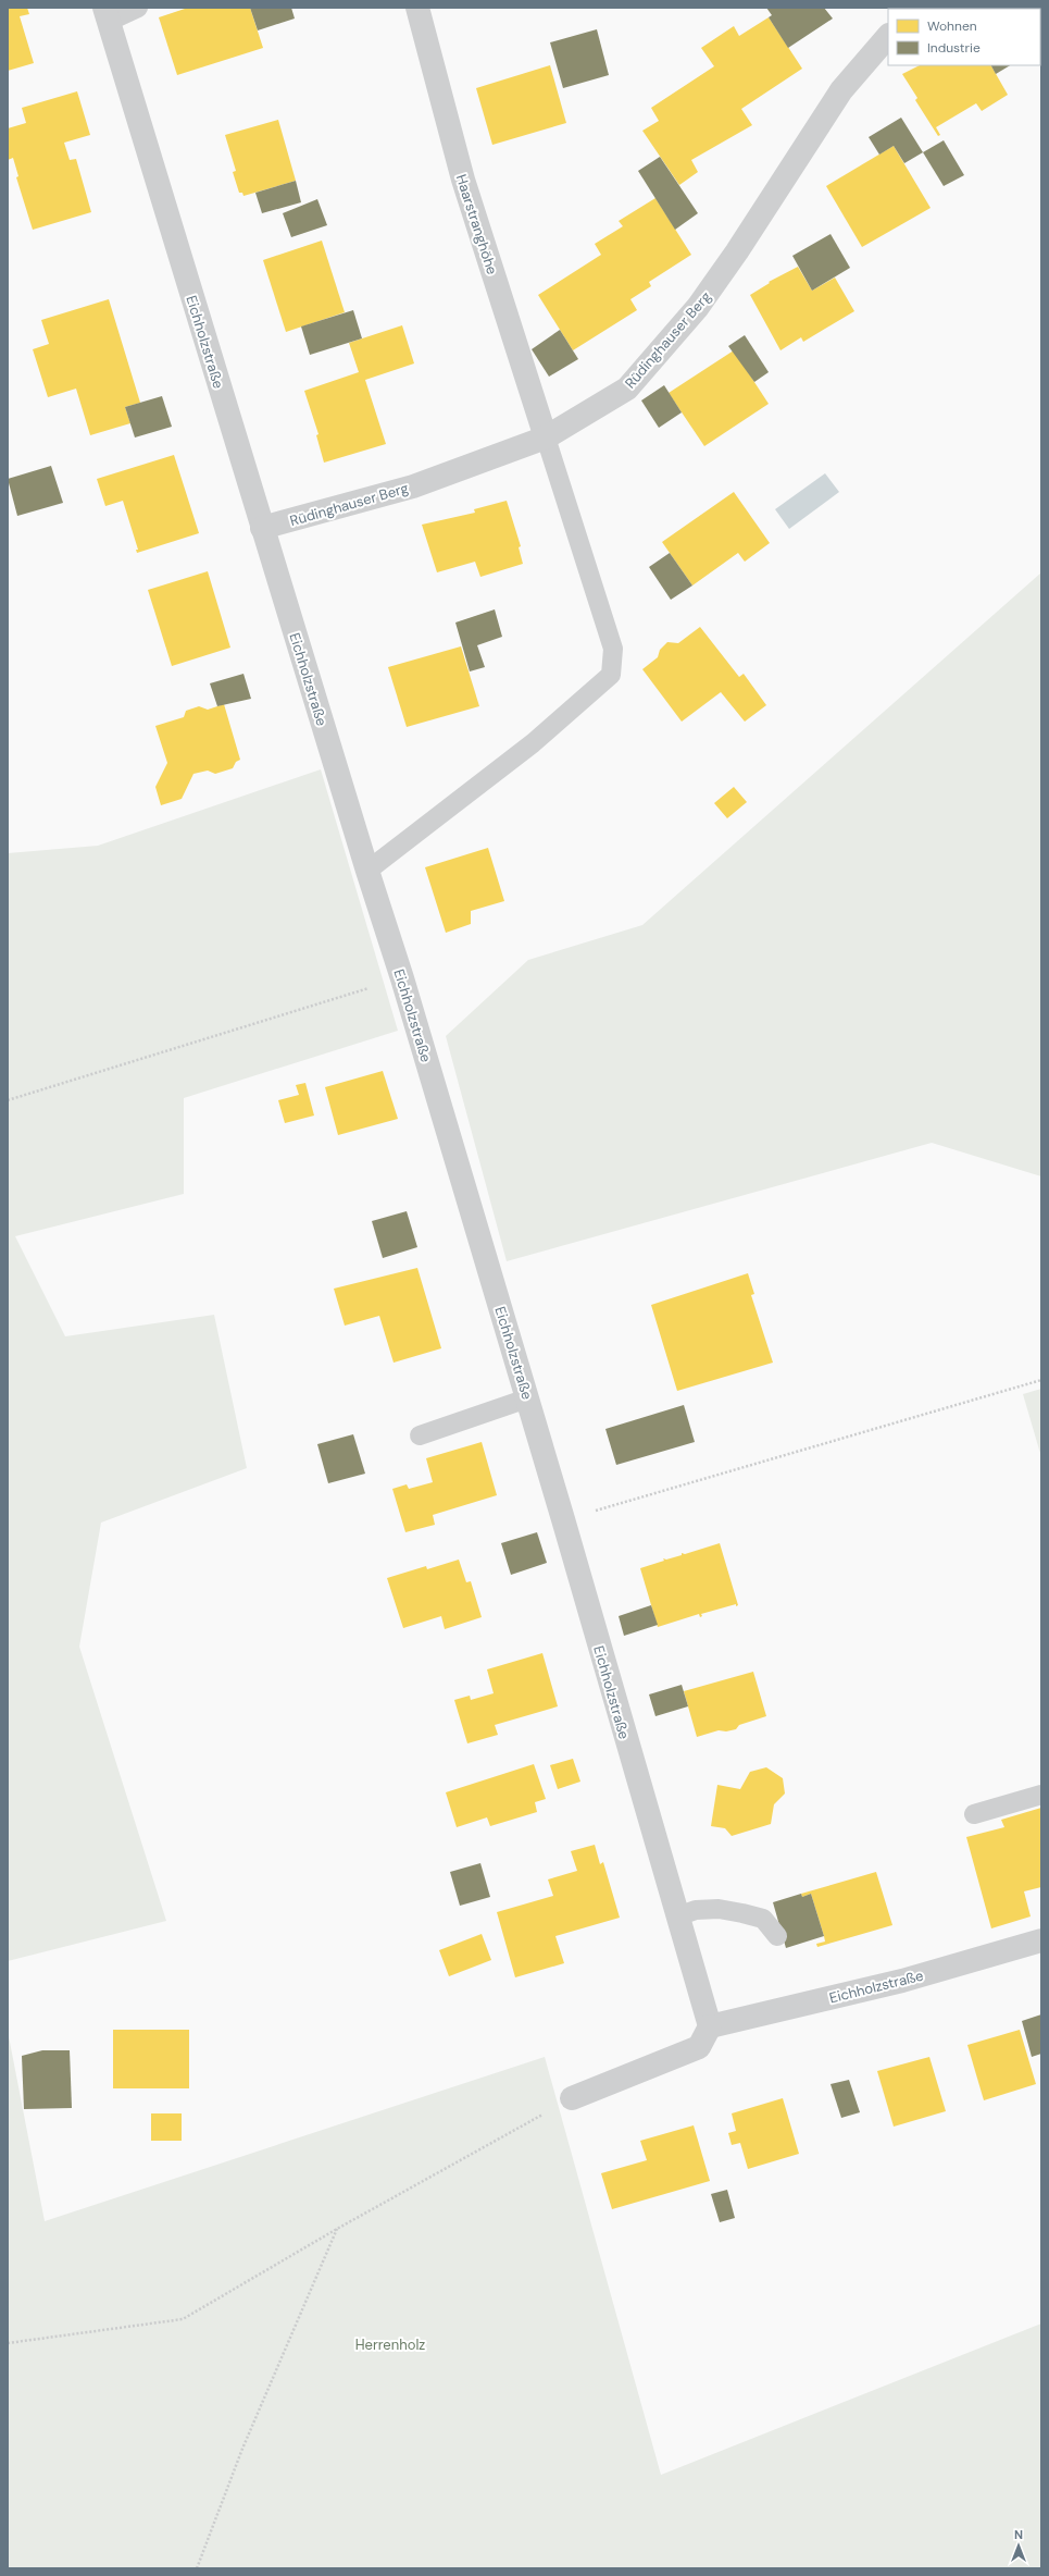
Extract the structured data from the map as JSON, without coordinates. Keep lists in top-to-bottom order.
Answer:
{
  "streets": {
    "street": ["Haarstranghöhe", "Rüdinghauser Berg", "Eichholzstraße"]
  },
  "crossings": [
    ["Haarstranghöhe", "Rüdinghauser Berg"],
    ["Rüdinghauser Berg", "Eichholzstraße"]
  ],
  "parks": ["Herrenholz"],
  "legend": ["Wohnen", "Industrie"],
  "north": "top"
}
